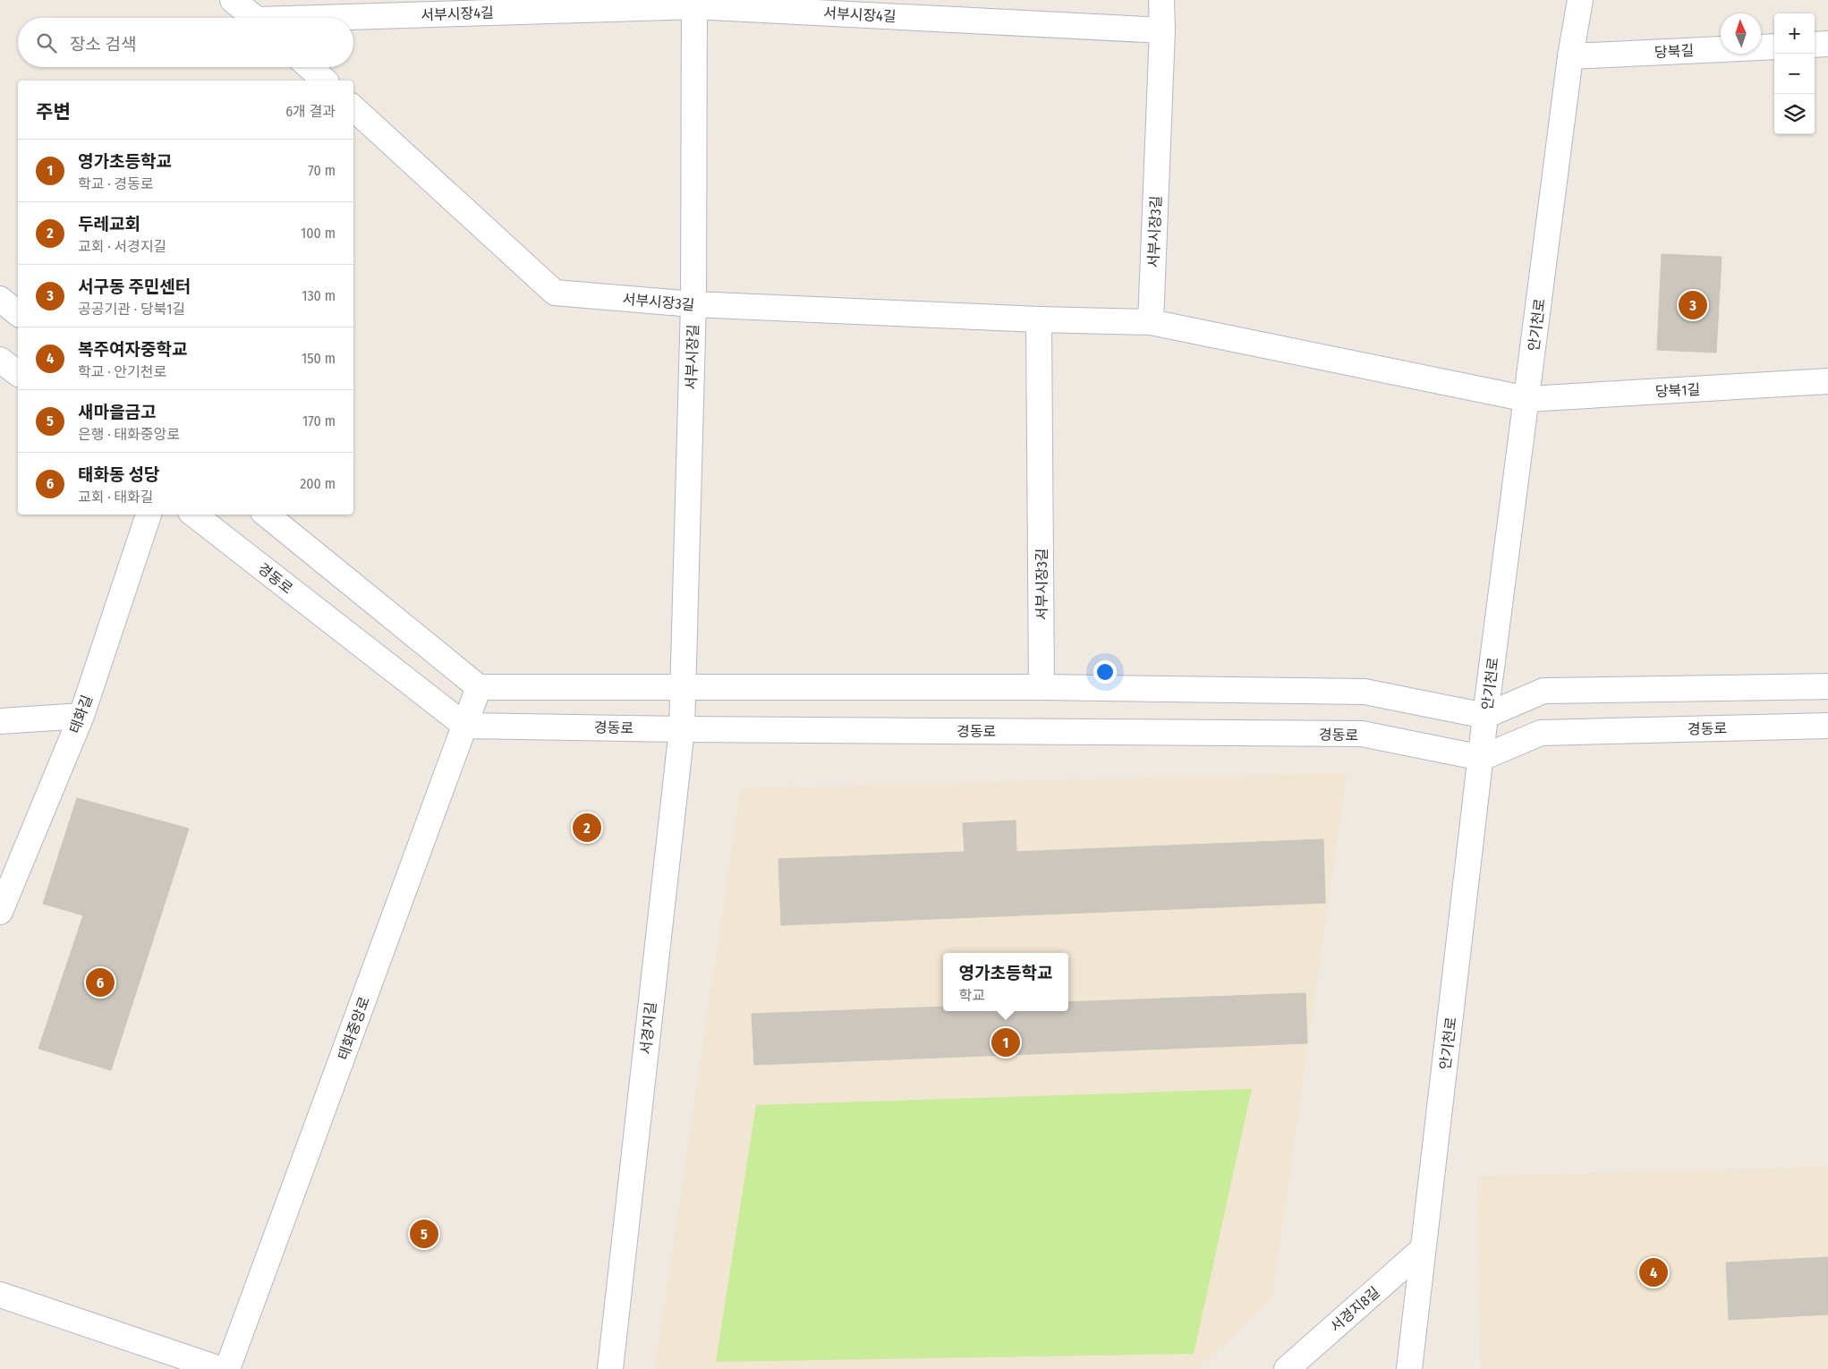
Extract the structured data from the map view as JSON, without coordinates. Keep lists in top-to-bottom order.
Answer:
{
  "streets": {
    "street": [
      "서부시장4길",
      "당북길",
      "서부시장3길",
      "안기천로",
      "서부시장길",
      "당북1길",
      "경동로",
      "태화길",
      "태화중앙로",
      "서경지길",
      "서경지8길"
    ]
  },
  "crossings": [
    ["서부시장4길", "서부시장3길"],
    ["서부시장4길", "서부시장길"],
    ["당북길", "안기천로"],
    ["서부시장3길", "서부시장길"],
    ["서부시장3길", "당북1길"],
    ["안기천로", "당북1길"],
    ["안기천로", "경동로"],
    ["안기천로", "서경지8길"],
    ["서부시장길", "서경지길"],
    ["경동로", "태화중앙로"],
    ["경동로", "서경지길"]
  ],
  "north": "top",
  "page": {
    "map_buttons": ["+", "−"],
    "search": "장소 검색",
    "heading": ["주변", "6개 결과"],
    "list": [
      {
        "mark": "1",
        "name": "영가초등학교",
        "note": "학교 · 경동로",
        "value": "70 m"
      },
      {
        "mark": "2",
        "name": "두레교회",
        "note": "교회 · 서경지길",
        "value": "100 m"
      },
      {
        "mark": "3",
        "name": "서구동 주민센터",
        "note": "공공기관 · 당북1길",
        "value": "130 m"
      },
      {
        "mark": "4",
        "name": "복주여자중학교",
        "note": "학교 · 안기천로",
        "value": "150 m"
      },
      {
        "mark": "5",
        "name": "새마을금고",
        "note": "은행 · 태화중앙로",
        "value": "170 m"
      },
      {
        "mark": "6",
        "name": "태화동 성당",
        "note": "교회 · 태화길",
        "value": "200 m"
      }
    ],
    "pins": [
      "3",
      "2",
      "6",
      "1",
      "5",
      "4"
    ],
    "popup": ["영가초등학교", "학교"]
  }
}
